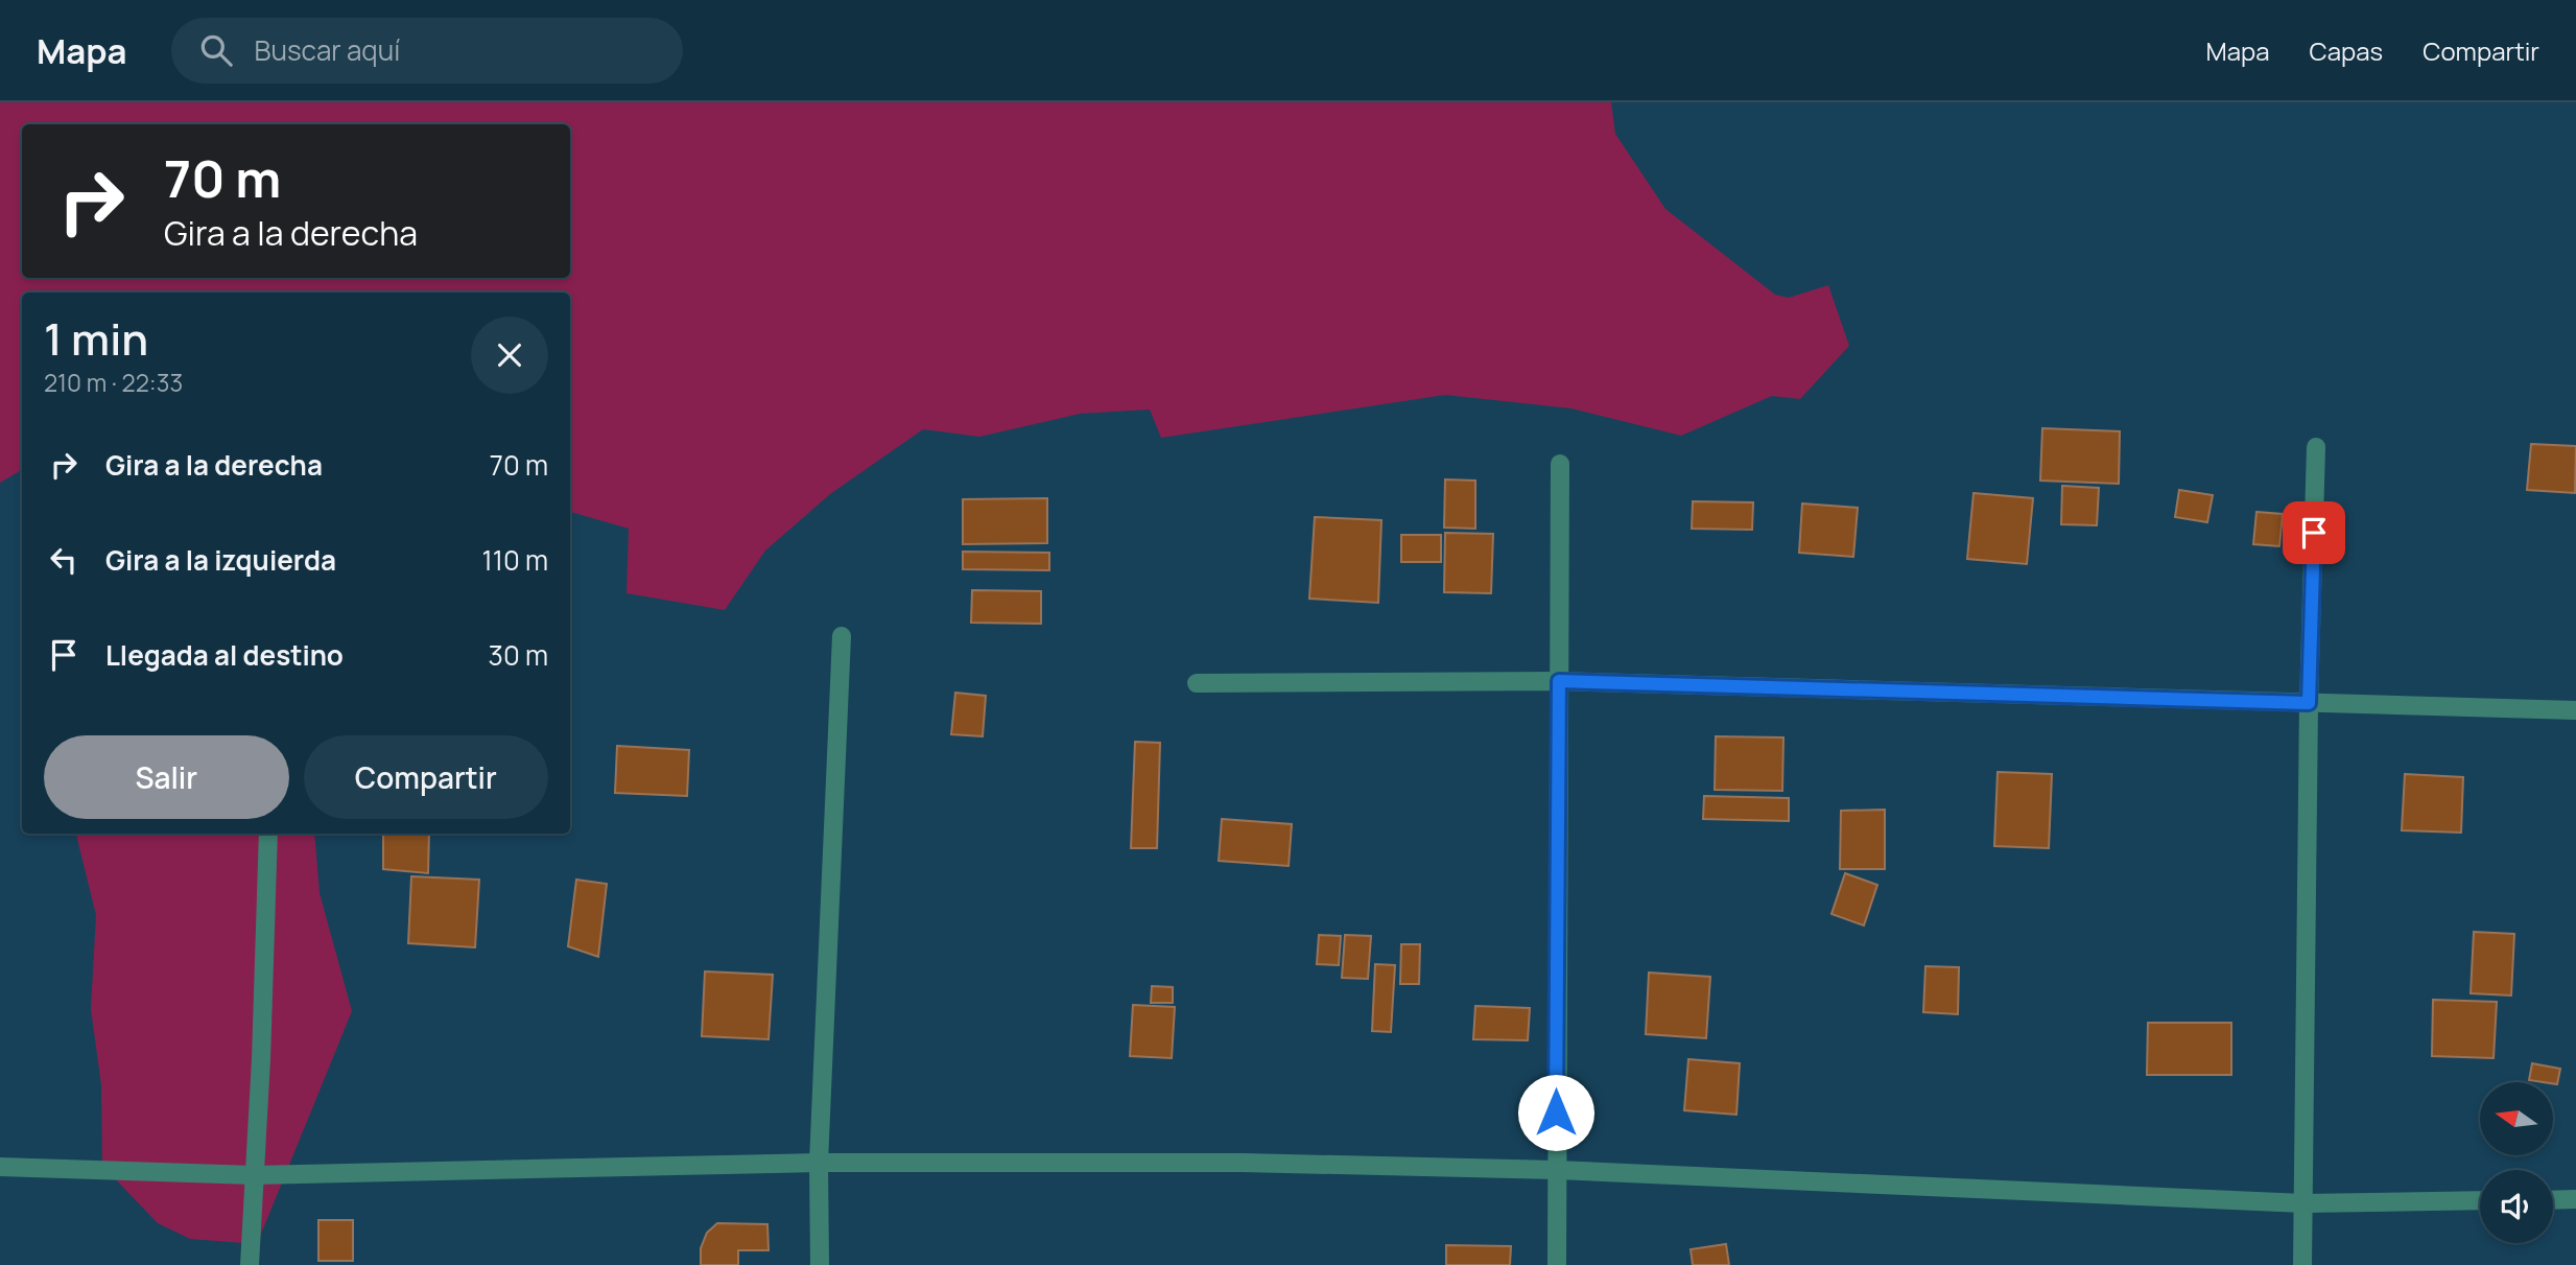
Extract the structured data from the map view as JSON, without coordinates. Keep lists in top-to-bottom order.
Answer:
{
  "north": "left",
  "page": {
    "header": "Mapa",
    "search": "Buscar aquí",
    "nav": ["Mapa", "Capas", "Compartir"],
    "turn": ["70 m", "Gira a la derecha"],
    "heading": ["1 min", "210 m · 22:33"],
    "list": [
      {
        "name": "Gira a la derecha",
        "value": "70 m"
      },
      {
        "name": "Gira a la izquierda",
        "value": "110 m"
      },
      {
        "name": "Llegada al destino",
        "value": "30 m"
      }
    ],
    "buttons": ["Salir", "Compartir"]
  }
}
